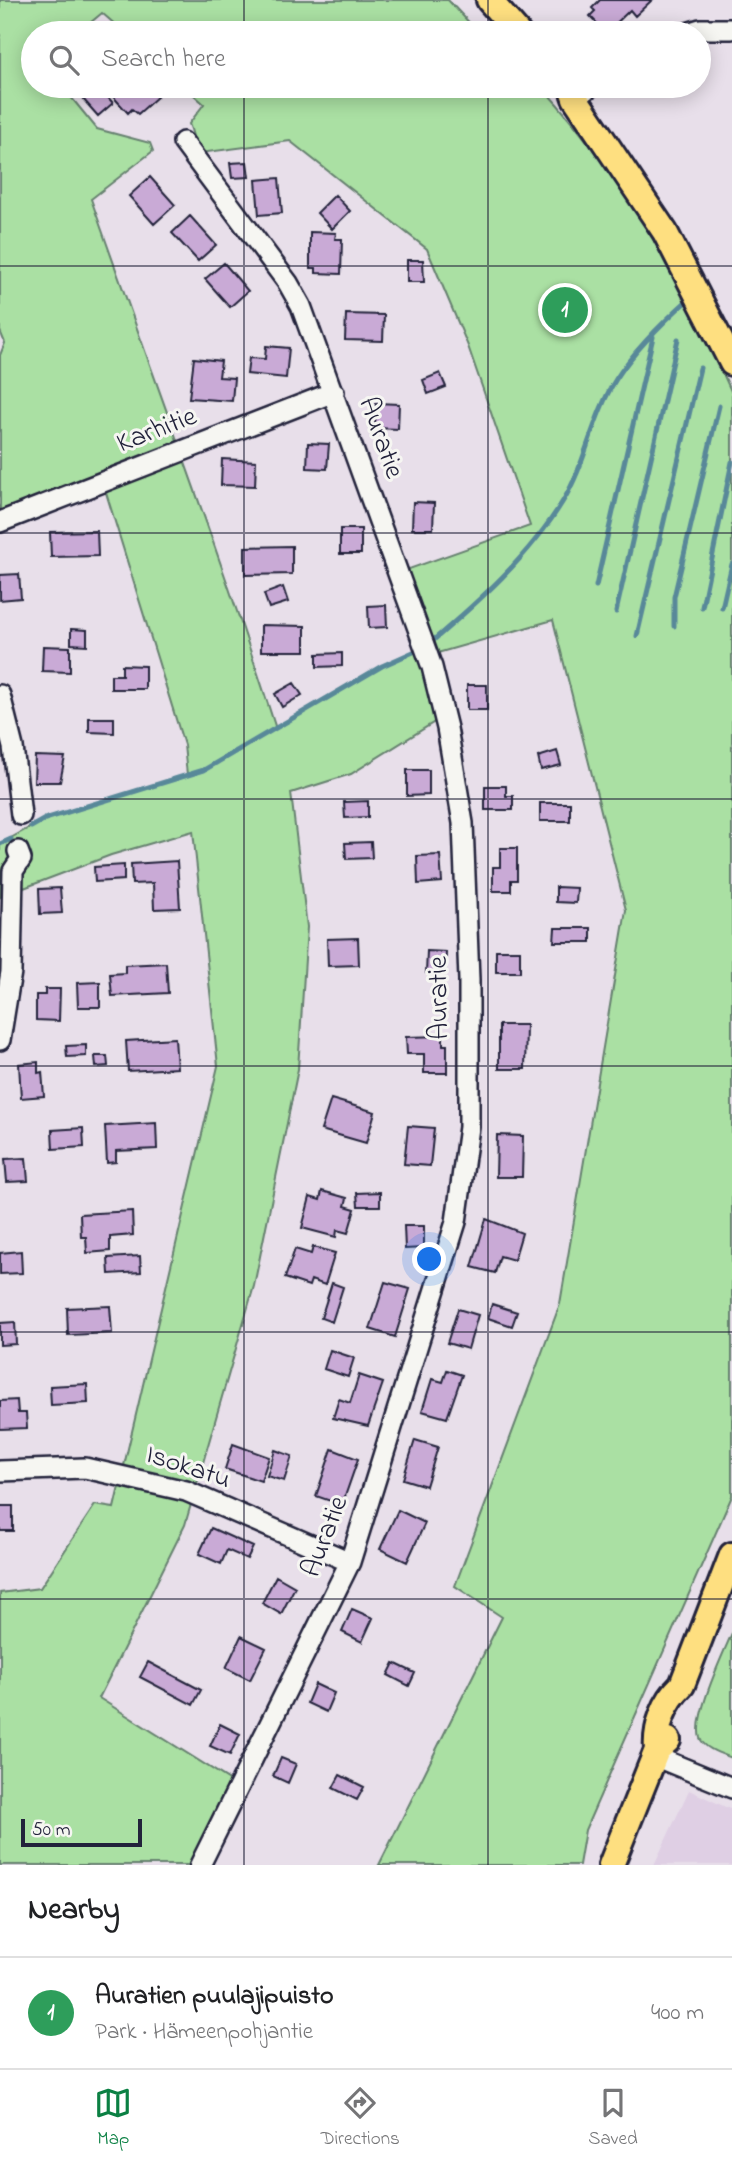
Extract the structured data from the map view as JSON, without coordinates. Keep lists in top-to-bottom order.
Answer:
{
  "streets": {
    "street": ["Karhitie", "Auratie", "Isokatu"]
  },
  "crossings": [
    ["Karhitie", "Auratie"],
    ["Auratie", "Isokatu"]
  ],
  "scale_bar": "50 m",
  "page": {
    "search": "Search here",
    "pins": "1",
    "scale": "50 m",
    "heading": "Nearby",
    "list": [
      {
        "mark": "1",
        "name": "Auratien puulajipuisto",
        "note": "Park · Hämeenpohjantie",
        "value": "400 m"
      }
    ],
    "nav": ["Map", "Directions", "Saved"]
  }
}
